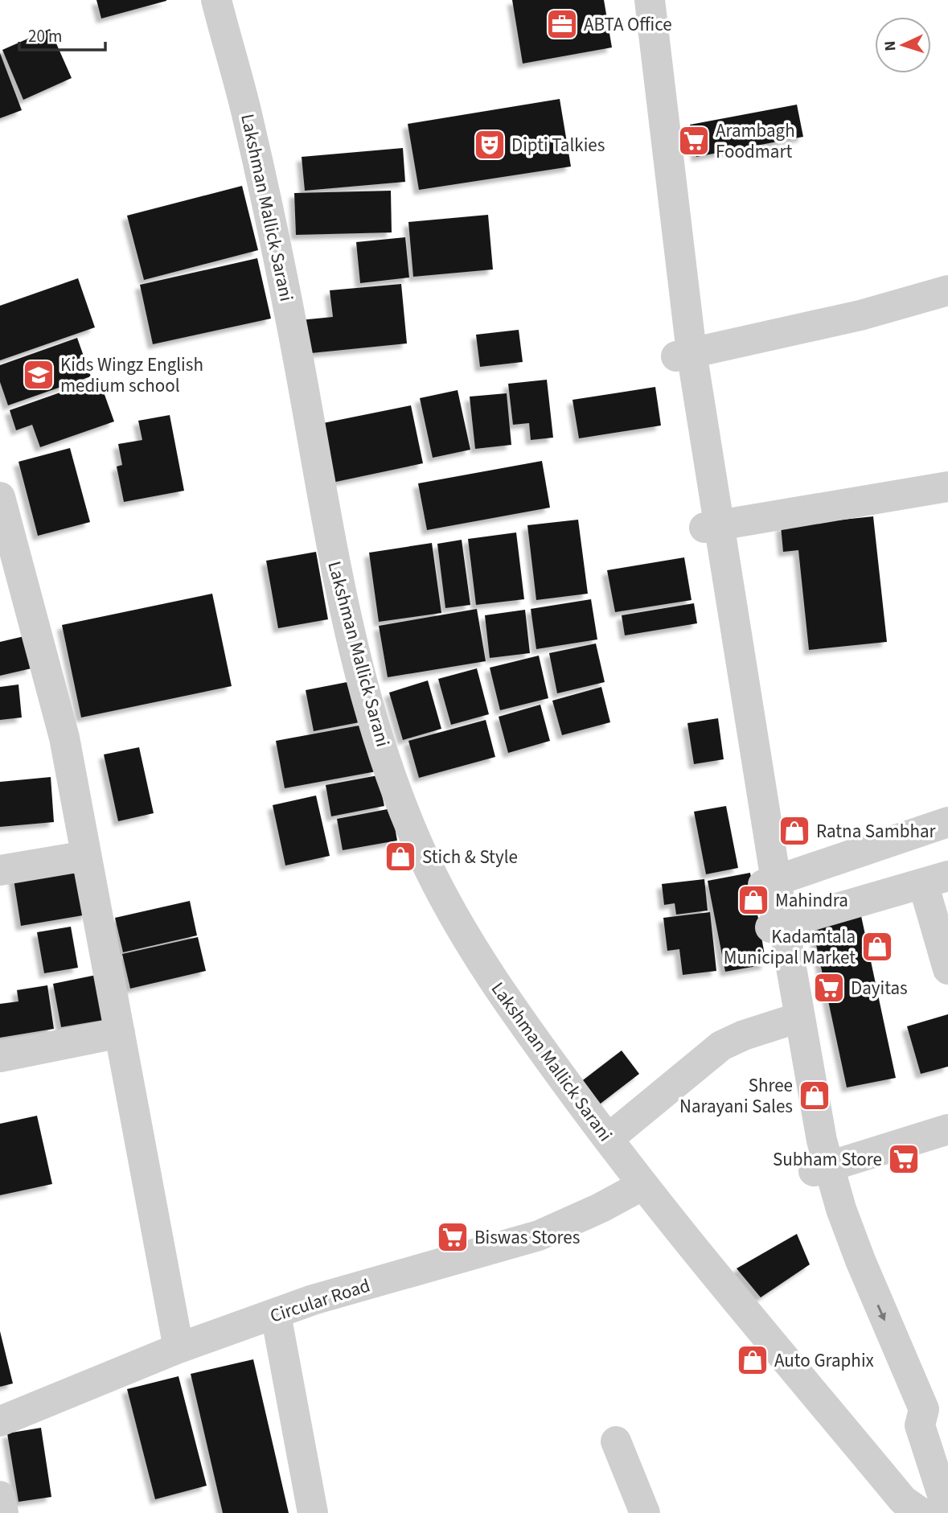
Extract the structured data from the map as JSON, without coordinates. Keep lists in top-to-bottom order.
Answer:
{
  "streets": {
    "street": ["Lakshman Mallick Sarani", "Circular Road"]
  },
  "crossings": [
    ["Lakshman Mallick Sarani", "Circular Road"]
  ],
  "places": {
    "office": ["ABTA Office"],
    "supermarket": [
      "Arambagh Foodmart",
      "Dayitas",
      "Subham Store",
      "Biswas Stores"
    ],
    "theatre": ["Dipti Talkies"],
    "school or university": ["Kids Wingz English medium school"],
    "shop": [
      "Ratna Sambhar",
      "Stich & Style",
      "Mahindra",
      "Kadamtala Municipal Market",
      "Shree Narayani Sales",
      "Auto Graphix"
    ]
  },
  "scale_bar": "20 m",
  "north": "left"
}
